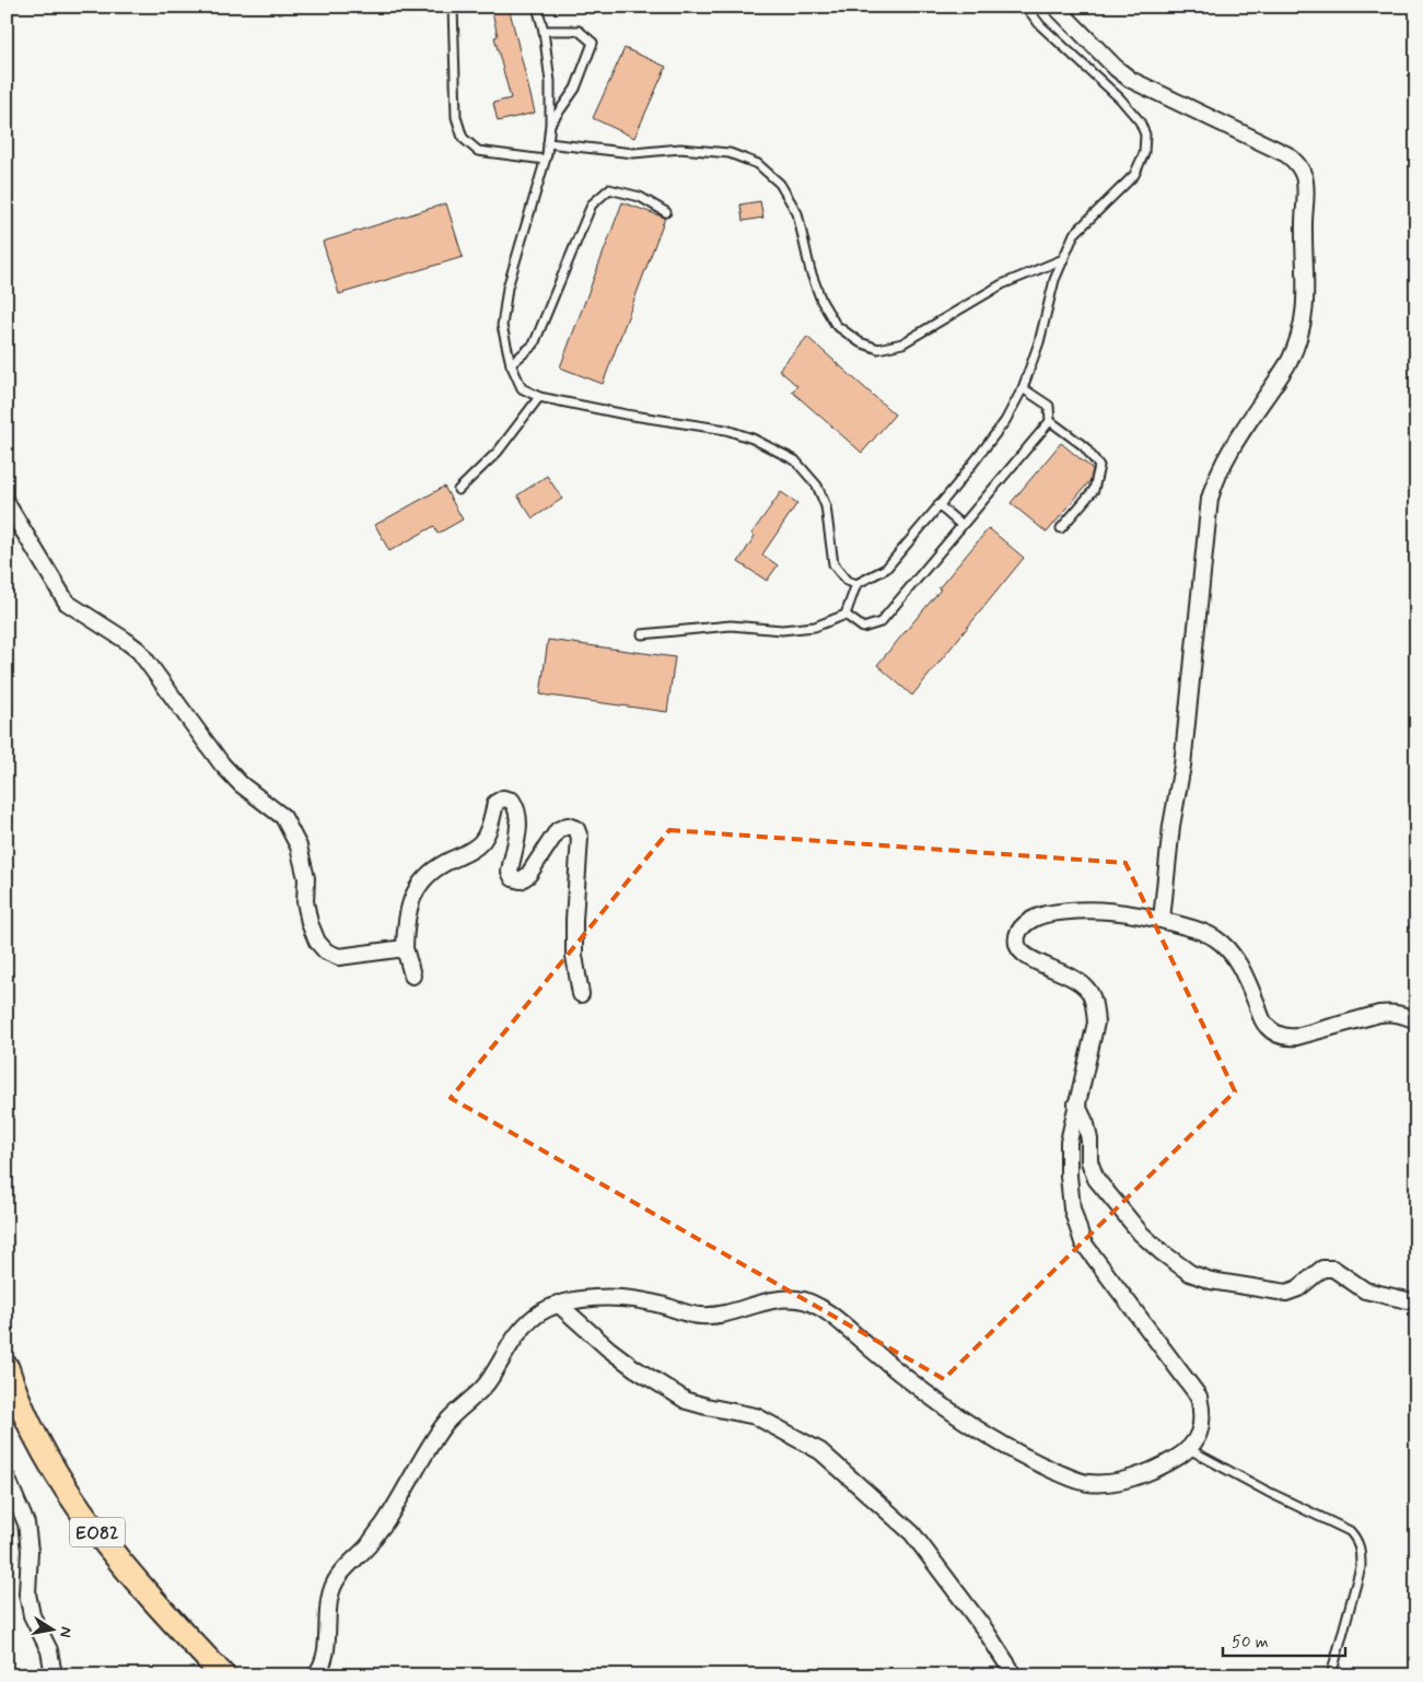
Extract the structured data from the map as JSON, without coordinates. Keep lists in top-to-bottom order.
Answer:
{
  "streets": {
    "main road": ["ΕΟ82"]
  },
  "scale_bar": "50 m",
  "north": "right"
}
